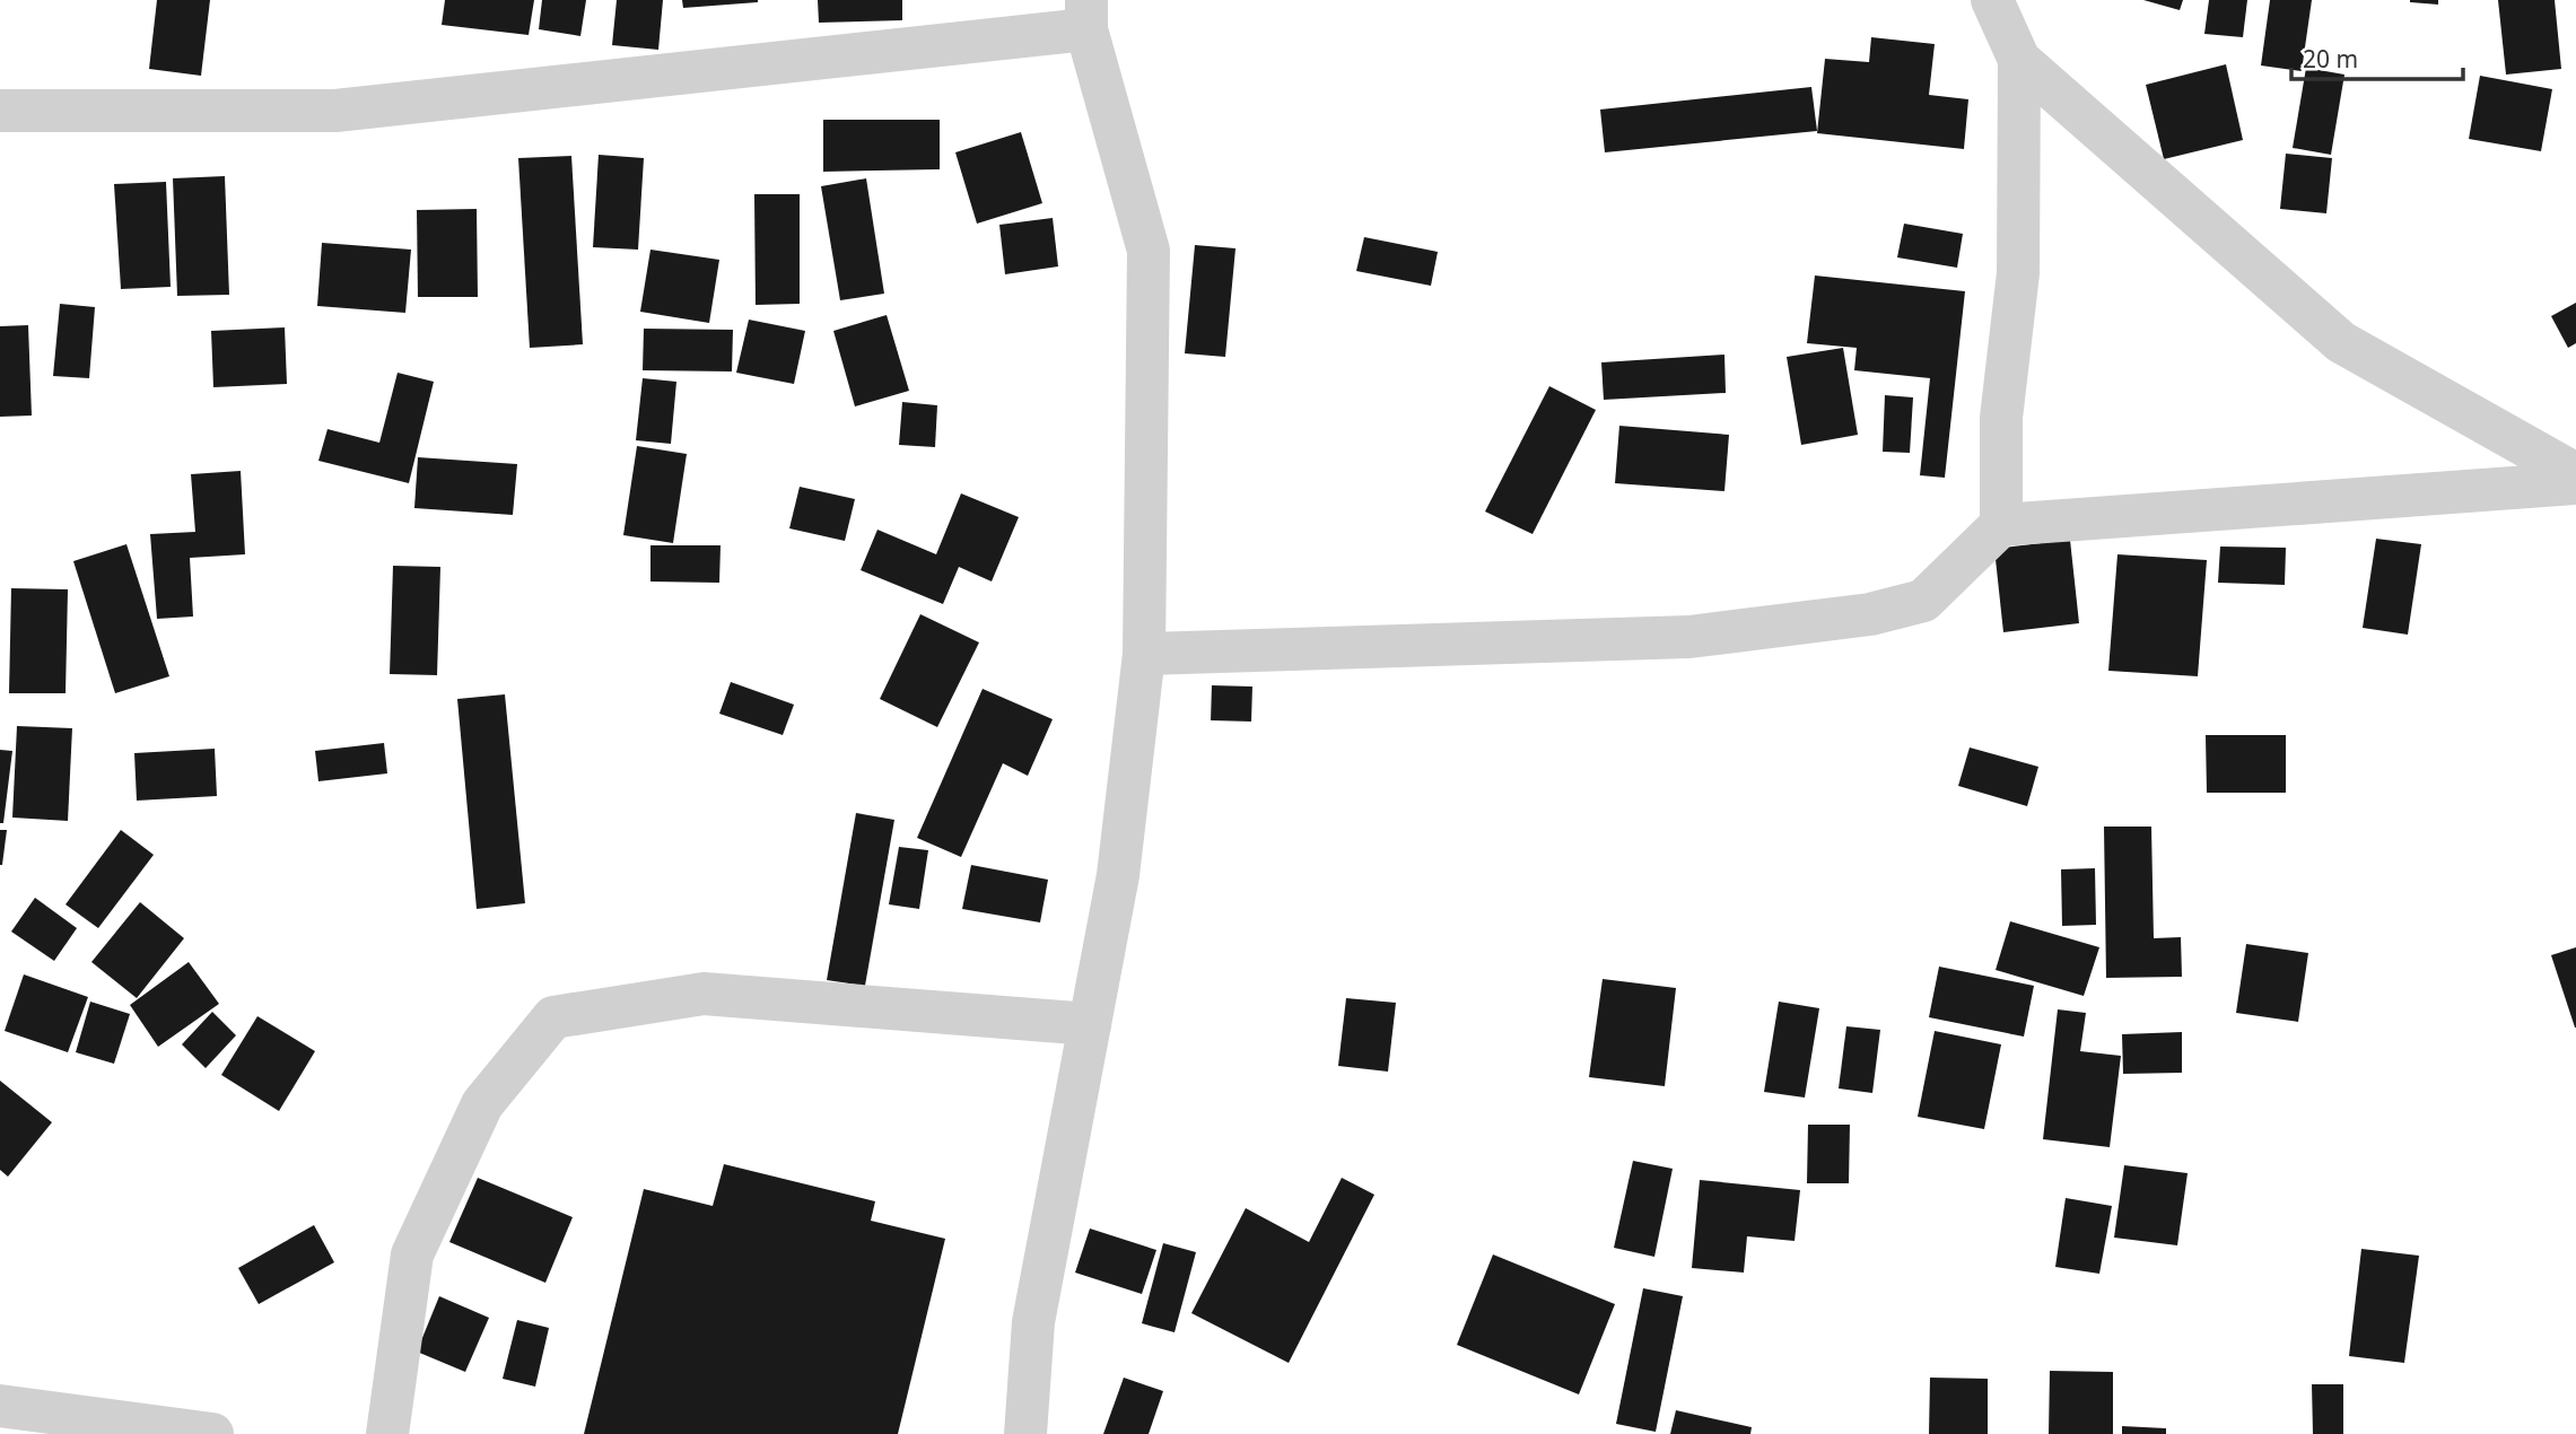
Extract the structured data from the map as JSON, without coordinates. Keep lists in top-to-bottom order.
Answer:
{
  "scale_bar": "20 m"
}
